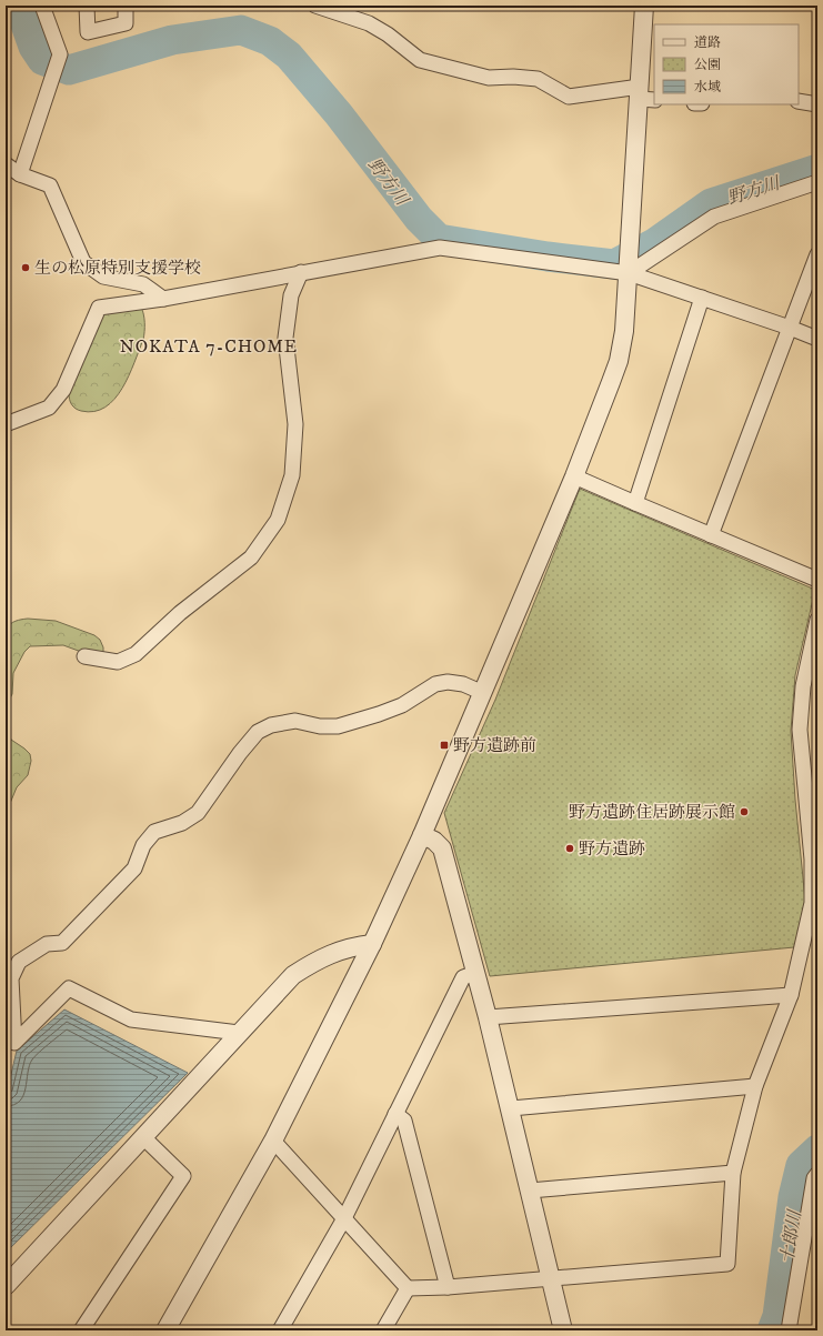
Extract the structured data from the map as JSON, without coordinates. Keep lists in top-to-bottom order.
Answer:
{
  "districts": ["NOKATA 7-CHOME"],
  "water": ["野方川", "十郎川"],
  "places": {
    "other": ["生の松原特別支援学校", "野方遺跡住居跡展示館", "野方遺跡"],
    "transit": ["野方遺跡前"]
  },
  "legend": ["道路", "公園", "水域"]
}
